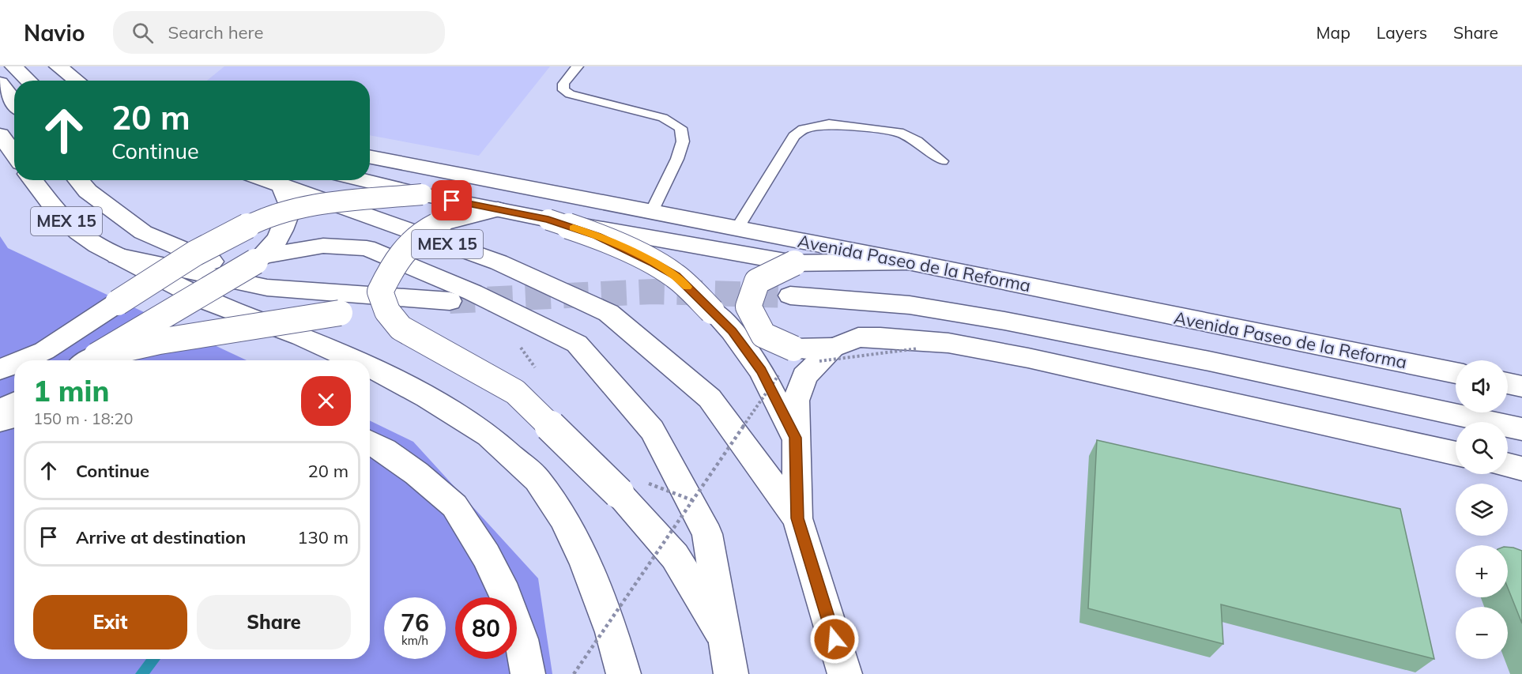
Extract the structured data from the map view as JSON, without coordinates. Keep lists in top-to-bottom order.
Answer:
{
  "streets": {
    "main road": ["MEX 15", "Avenida Paseo de la Reforma"]
  },
  "page": {
    "header": "Navio",
    "search": "Search here",
    "nav": ["Map", "Layers", "Share"],
    "turn": ["20 m", "Continue"],
    "map_buttons": ["+", "−"],
    "heading": ["1 min", "150 m · 18:20"],
    "list": [
      {
        "name": "Continue",
        "value": "20 m"
      },
      {
        "name": "Arrive at destination",
        "value": "130 m"
      }
    ],
    "buttons": ["Exit", "Share"],
    "speed": "76 km/h",
    "limit": "80"
  }
}
